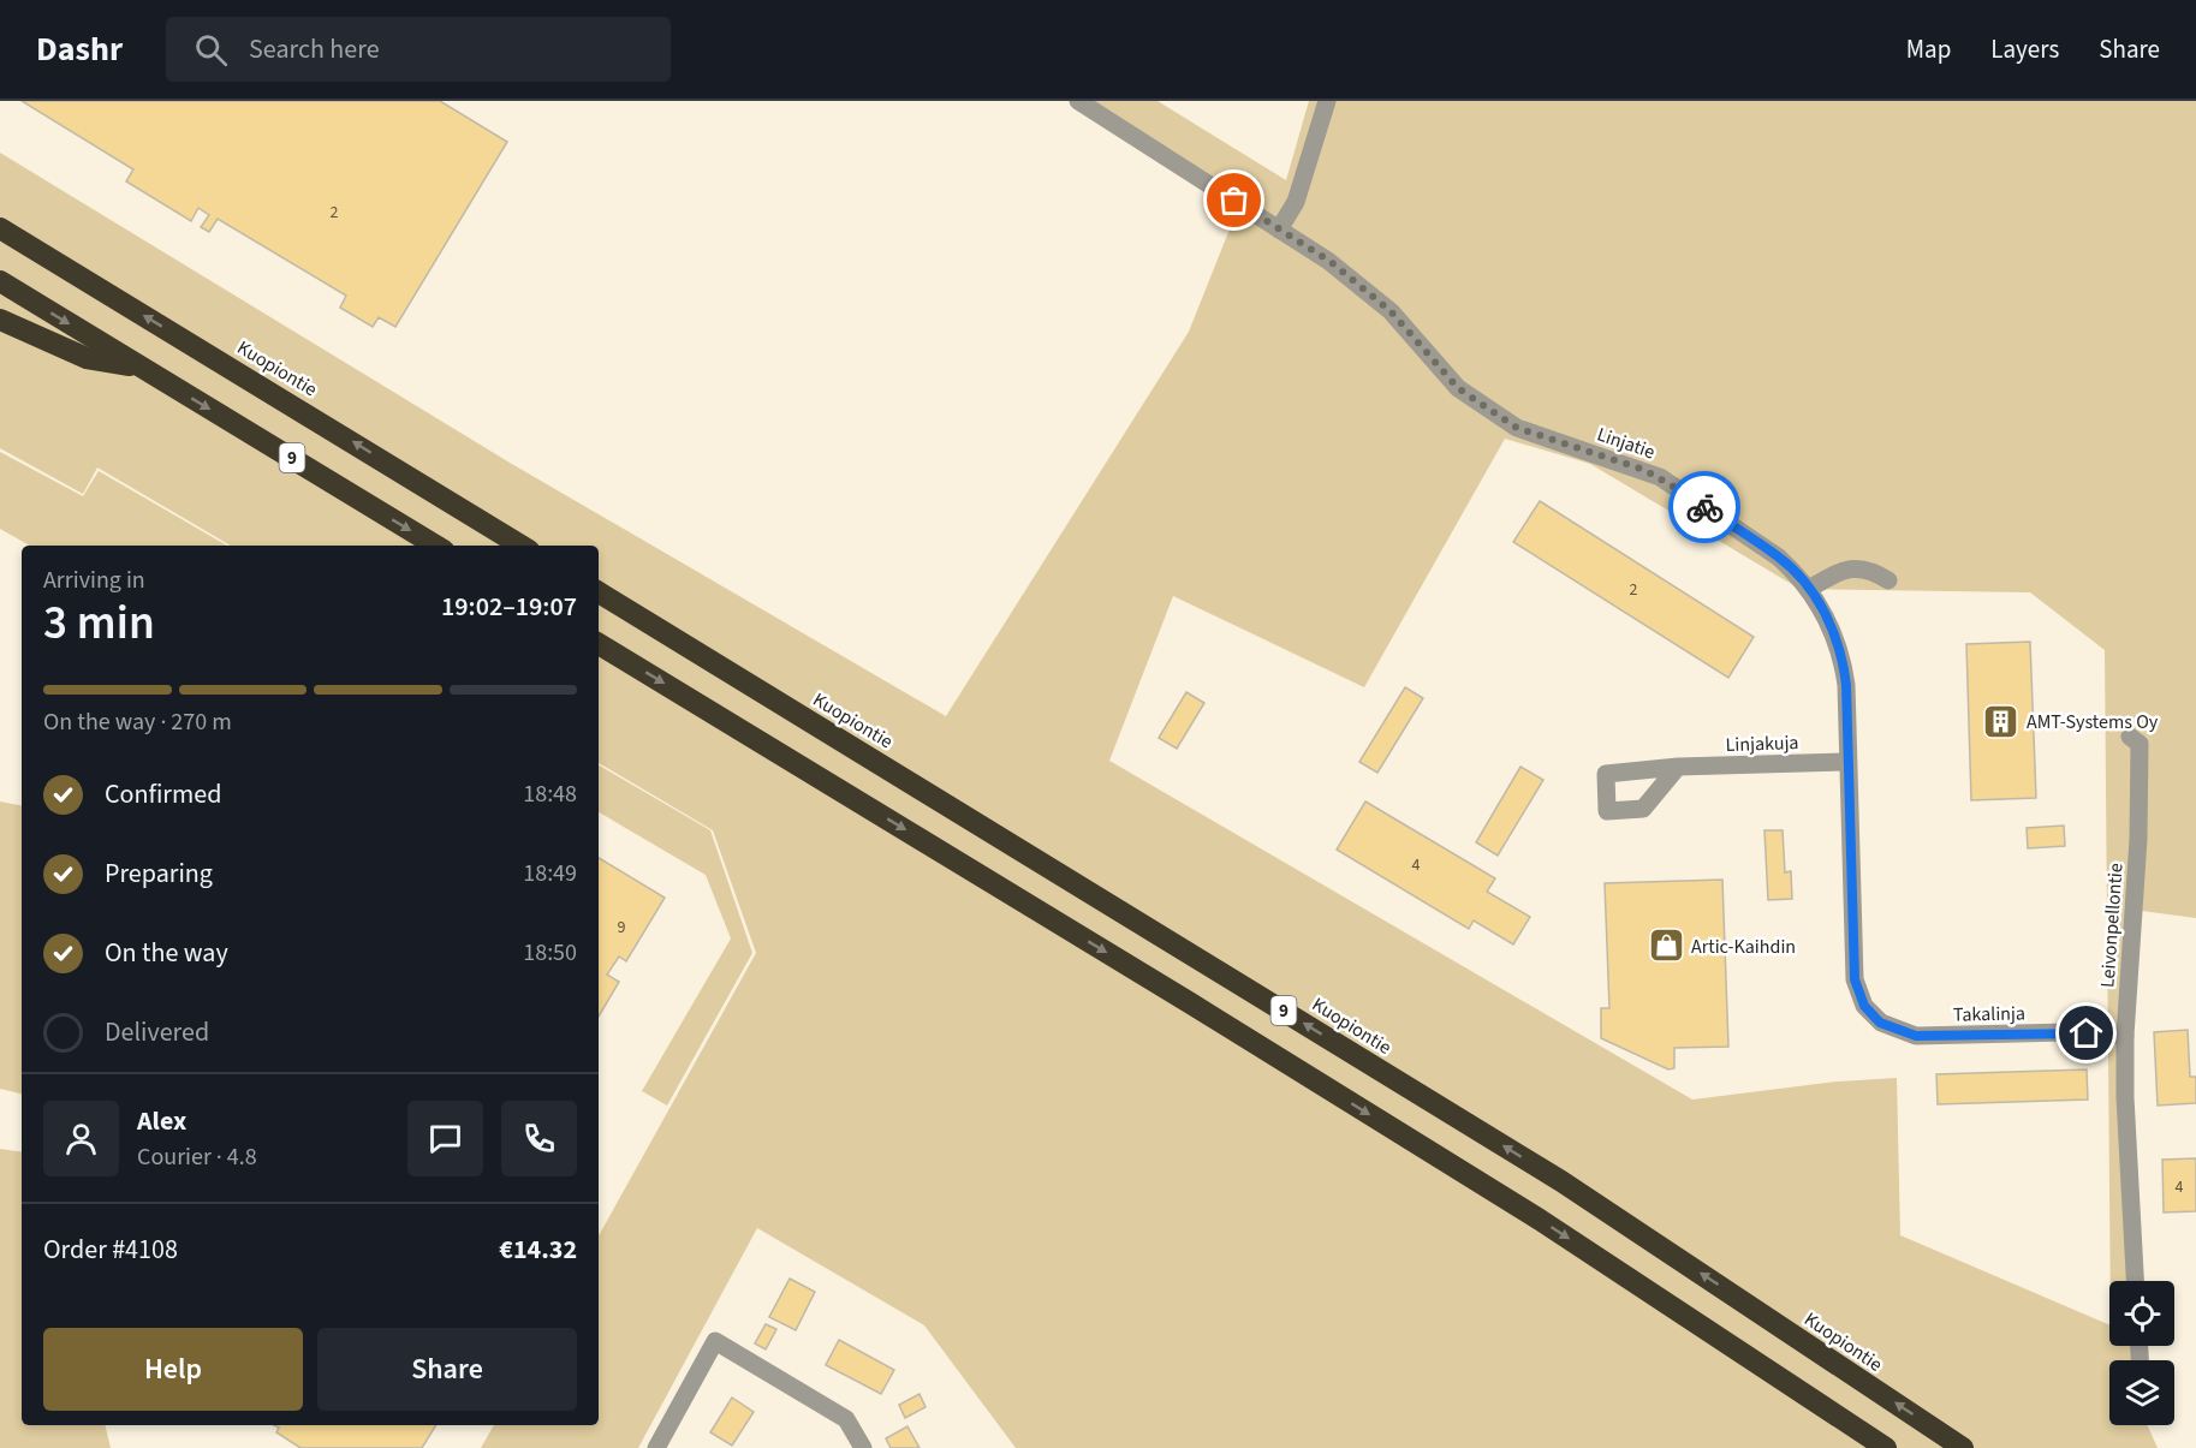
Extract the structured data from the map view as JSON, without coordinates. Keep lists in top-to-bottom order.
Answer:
{
  "streets": {
    "highway": ["Kuopiontie", "9"],
    "street": [
      "Linjatie",
      "Linjakuja",
      "Leivonpellontie",
      "Takalinja"
    ]
  },
  "crossings": [
    ["Linjatie", "Linjakuja"],
    ["Linjatie", "Takalinja"],
    ["Leivonpellontie", "Takalinja"]
  ],
  "places": {
    "building": ["AMT-Systems Oy"],
    "shop": ["Artic-Kaihdin"]
  },
  "house_numbers": [
    "2",
    "2",
    "4",
    "9",
    "4"
  ],
  "page": {
    "header": "Dashr",
    "search": "Search here",
    "nav": ["Map", "Layers", "Share"],
    "heading": ["3 min", "Arriving in", "19:02–19:07"],
    "panel": [
      "Alex",
      "Courier · 4.8",
      "Order #4108",
      "€14.32"
    ],
    "bar": "On the way · 270 m",
    "list": [
      ["Confirmed", "18:48"],
      ["Preparing", "18:49"],
      ["On the way", "18:50"],
      "Delivered"
    ],
    "buttons": ["Help", "Share"]
  }
}
